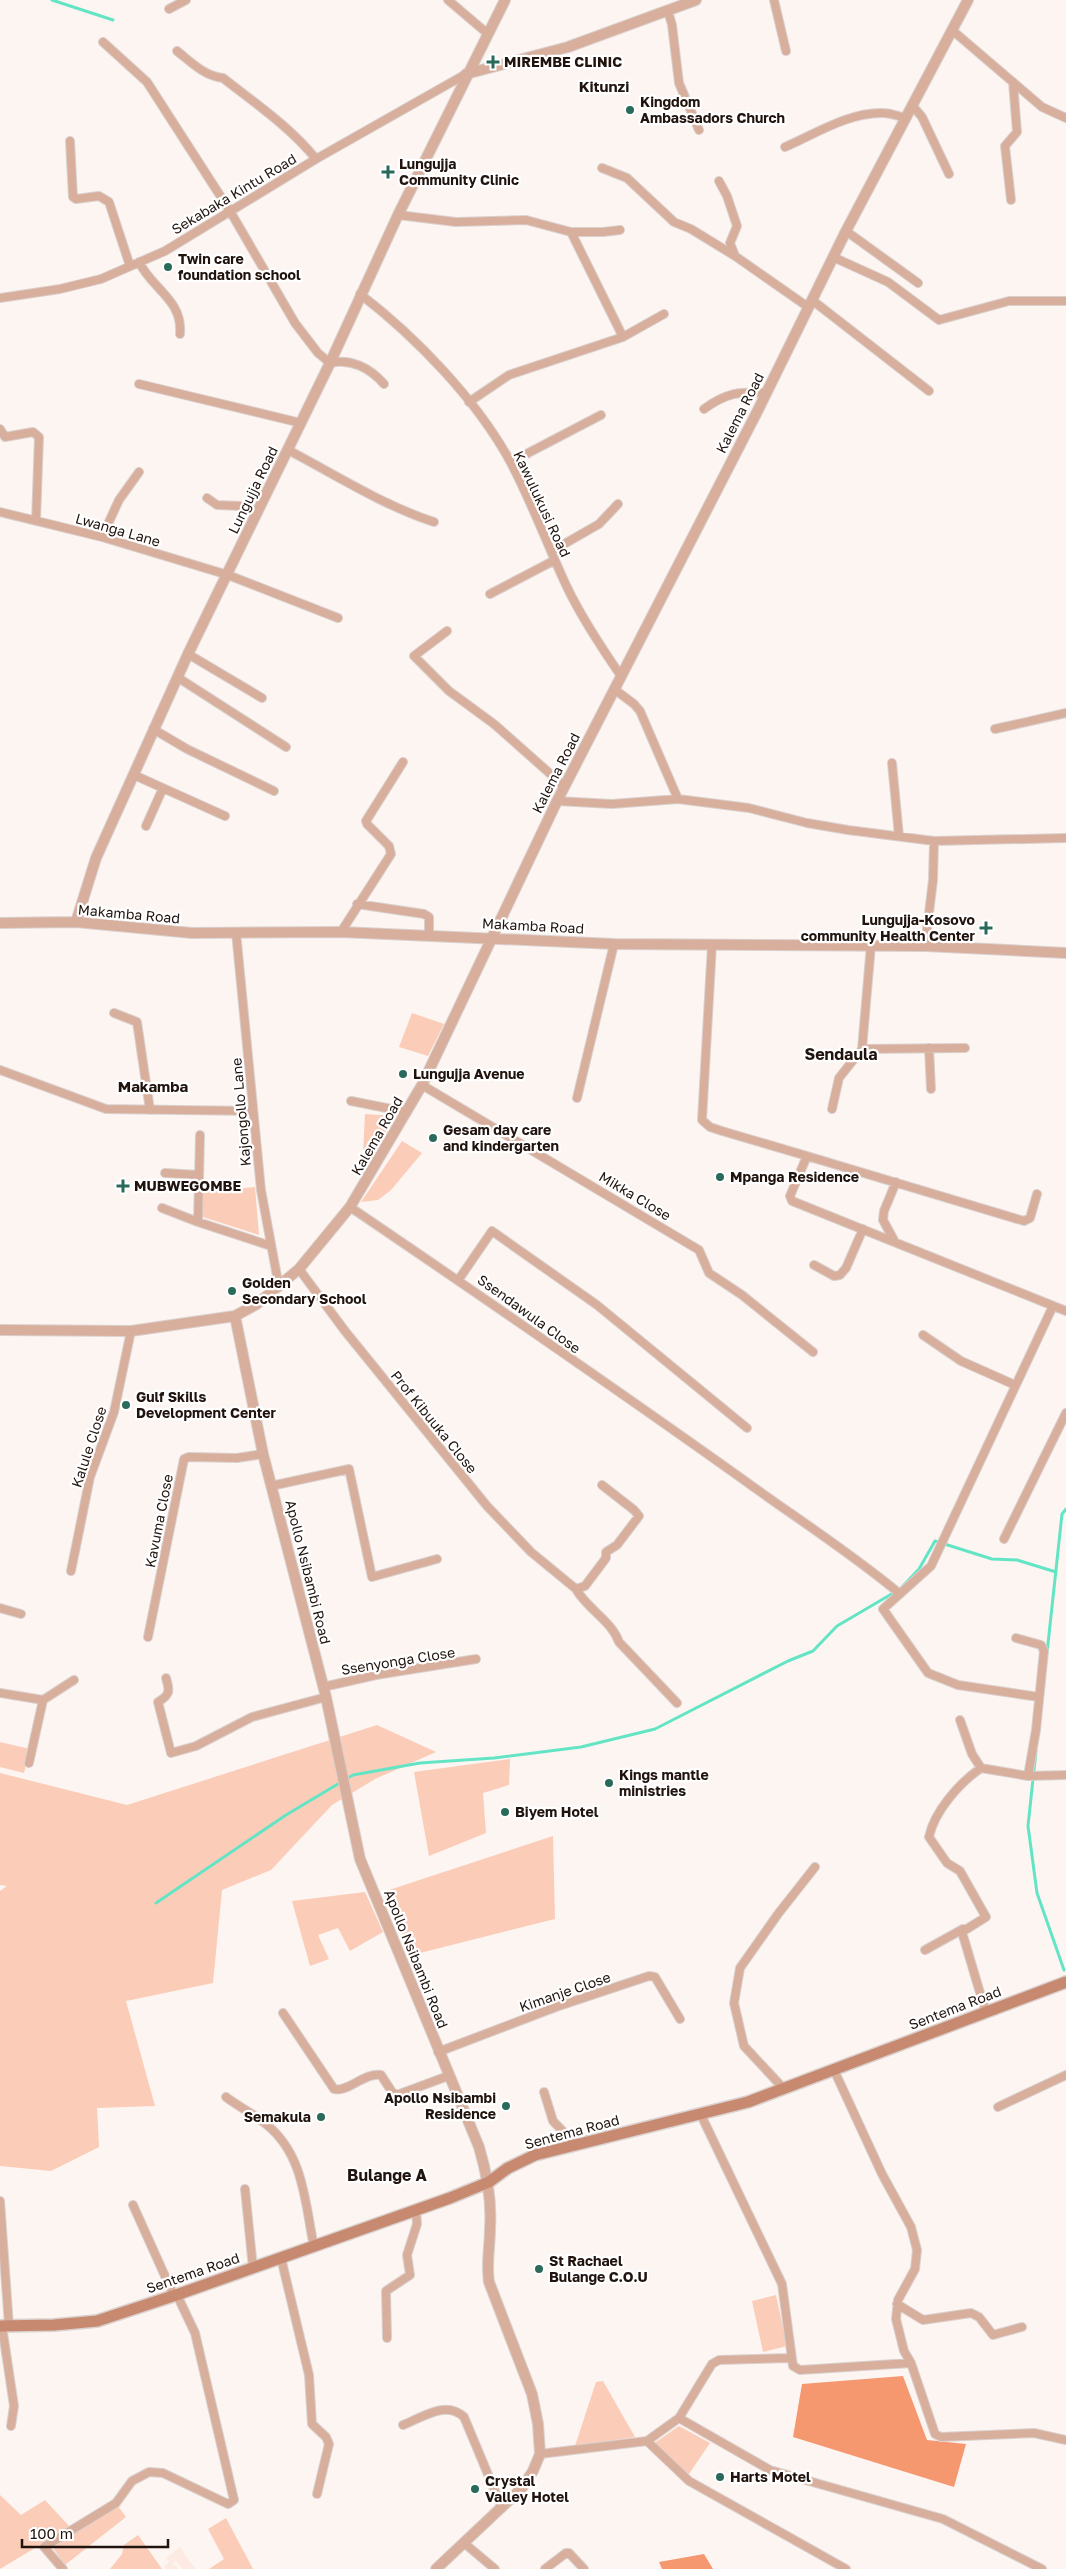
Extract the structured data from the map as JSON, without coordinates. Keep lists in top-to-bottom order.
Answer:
{
  "streets": {
    "main road": ["Sentema Road"],
    "street": [
      "Sekabaka Kintu Road",
      "Kalema Road",
      "Lungujja Road",
      "Kawulukusi Road",
      "Lwanga Lane",
      "Makamba Road",
      "Kajongollo Lane",
      "Mikka Close",
      "Ssendawula Close",
      "Prof Kibuuka Close",
      "Kalule Close",
      "Kavuma Close",
      "Apollo Nsibambi Road",
      "Ssenyonga Close",
      "Kimanje Close"
    ]
  },
  "crossings": [
    ["Sekabaka Kintu Road", "Lungujja Road"],
    ["Kalema Road", "Kawulukusi Road"],
    ["Kalema Road", "Makamba Road"],
    ["Kalema Road", "Kajongollo Lane"],
    ["Kalema Road", "Mikka Close"],
    ["Kalema Road", "Ssendawula Close"],
    ["Kalema Road", "Prof Kibuuka Close"],
    ["Kalema Road", "Kalule Close"],
    ["Kalema Road", "Apollo Nsibambi Road"],
    ["Lungujja Road", "Kawulukusi Road"],
    ["Lungujja Road", "Lwanga Lane"],
    ["Lungujja Road", "Makamba Road"],
    ["Makamba Road", "Kajongollo Lane"],
    ["Kavuma Close", "Apollo Nsibambi Road"],
    ["Apollo Nsibambi Road", "Ssenyonga Close"],
    ["Apollo Nsibambi Road", "Kimanje Close"],
    ["Apollo Nsibambi Road", "Sentema Road"]
  ],
  "districts": [
    "Kitunzi",
    "Sendaula",
    "Makamba",
    "Bulange A"
  ],
  "places": {
    "health": [
      "MIREMBE CLINIC",
      "Lungujja Community Clinic",
      "Lungujja-Kosovo community Health Center",
      "MUBWEGOMBE"
    ],
    "other": [
      "Kingdom Ambassadors Church",
      "Twin care foundation school",
      "Lungujja Avenue",
      "Gesam day care and kindergarten",
      "Mpanga Residence",
      "Golden Secondary School",
      "Gulf Skills Development Center",
      "Kings mantle ministries",
      "Biyem Hotel",
      "Apollo Nsibambi Residence",
      "Semakula",
      "St Rachael Bulange C.O.U",
      "Harts Motel",
      "Crystal Valley Hotel"
    ]
  },
  "scale_bar": "100 m"
}
